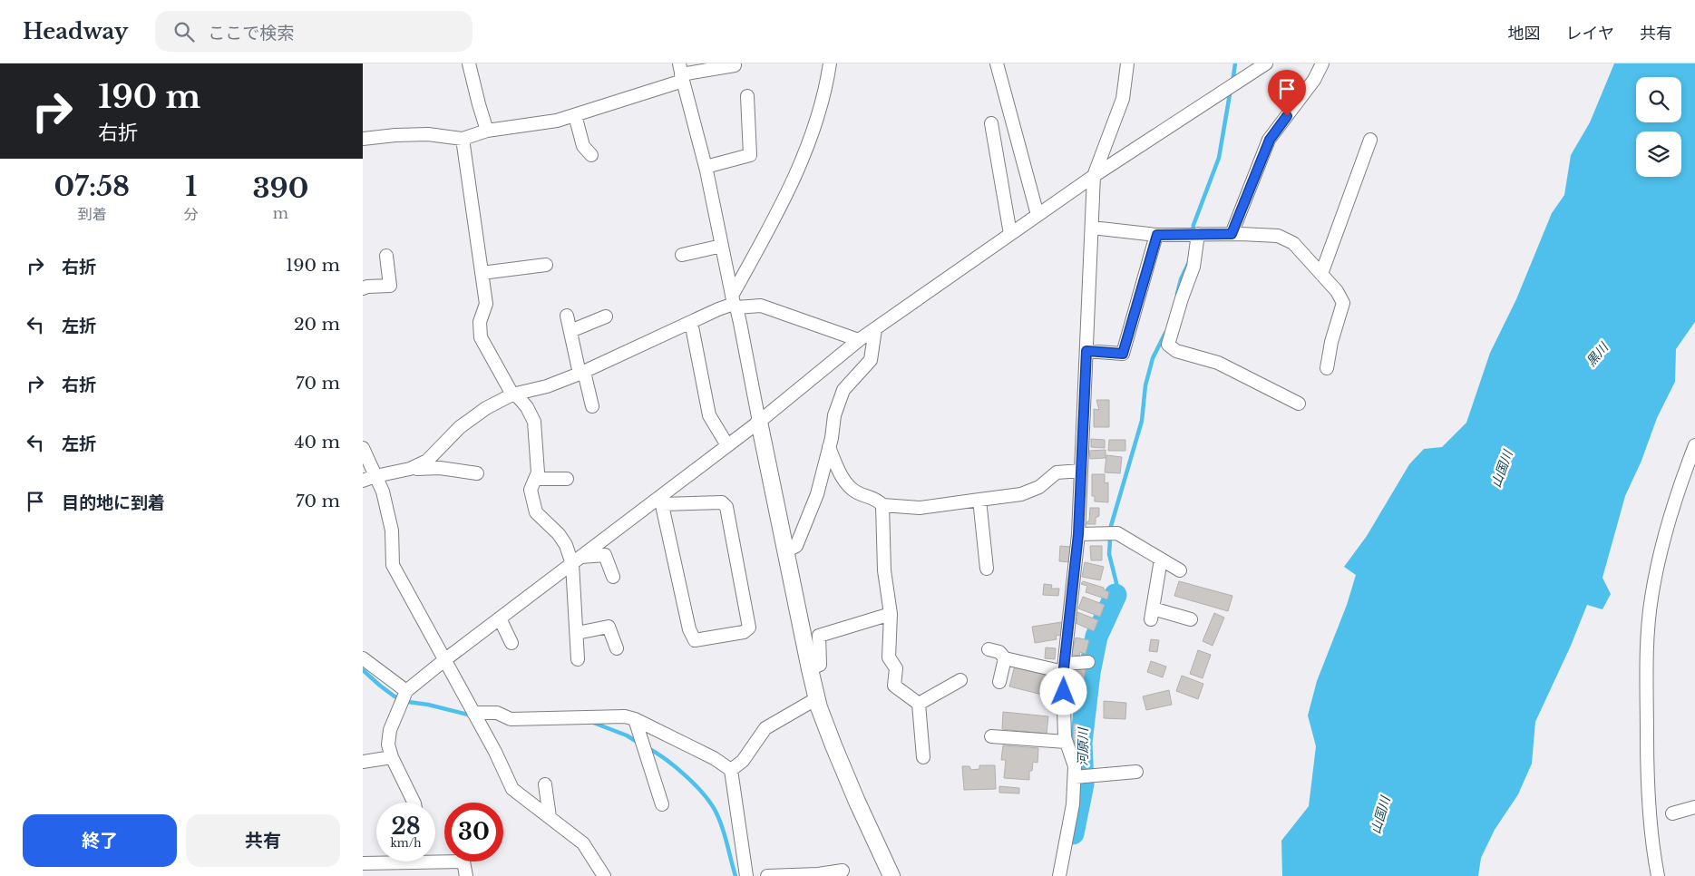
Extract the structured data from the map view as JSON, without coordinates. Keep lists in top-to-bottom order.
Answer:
{
  "water": ["黒川", "山国川", "河原川"],
  "page": {
    "header": "Headway",
    "search": "ここで検索",
    "nav": ["地図", "レイヤ", "共有"],
    "turn": ["190 m", "右折"],
    "eta": [
      "07:58",
      "到着",
      "1",
      "分",
      "390",
      "m"
    ],
    "list": [
      {
        "name": "右折",
        "value": "190 m"
      },
      {
        "name": "左折",
        "value": "20 m"
      },
      {
        "name": "右折",
        "value": "70 m"
      },
      {
        "name": "左折",
        "value": "40 m"
      },
      {
        "name": "目的地に到着",
        "value": "70 m"
      }
    ],
    "speed": "28 km/h",
    "limit": "30",
    "buttons": ["終了", "共有"]
  }
}
